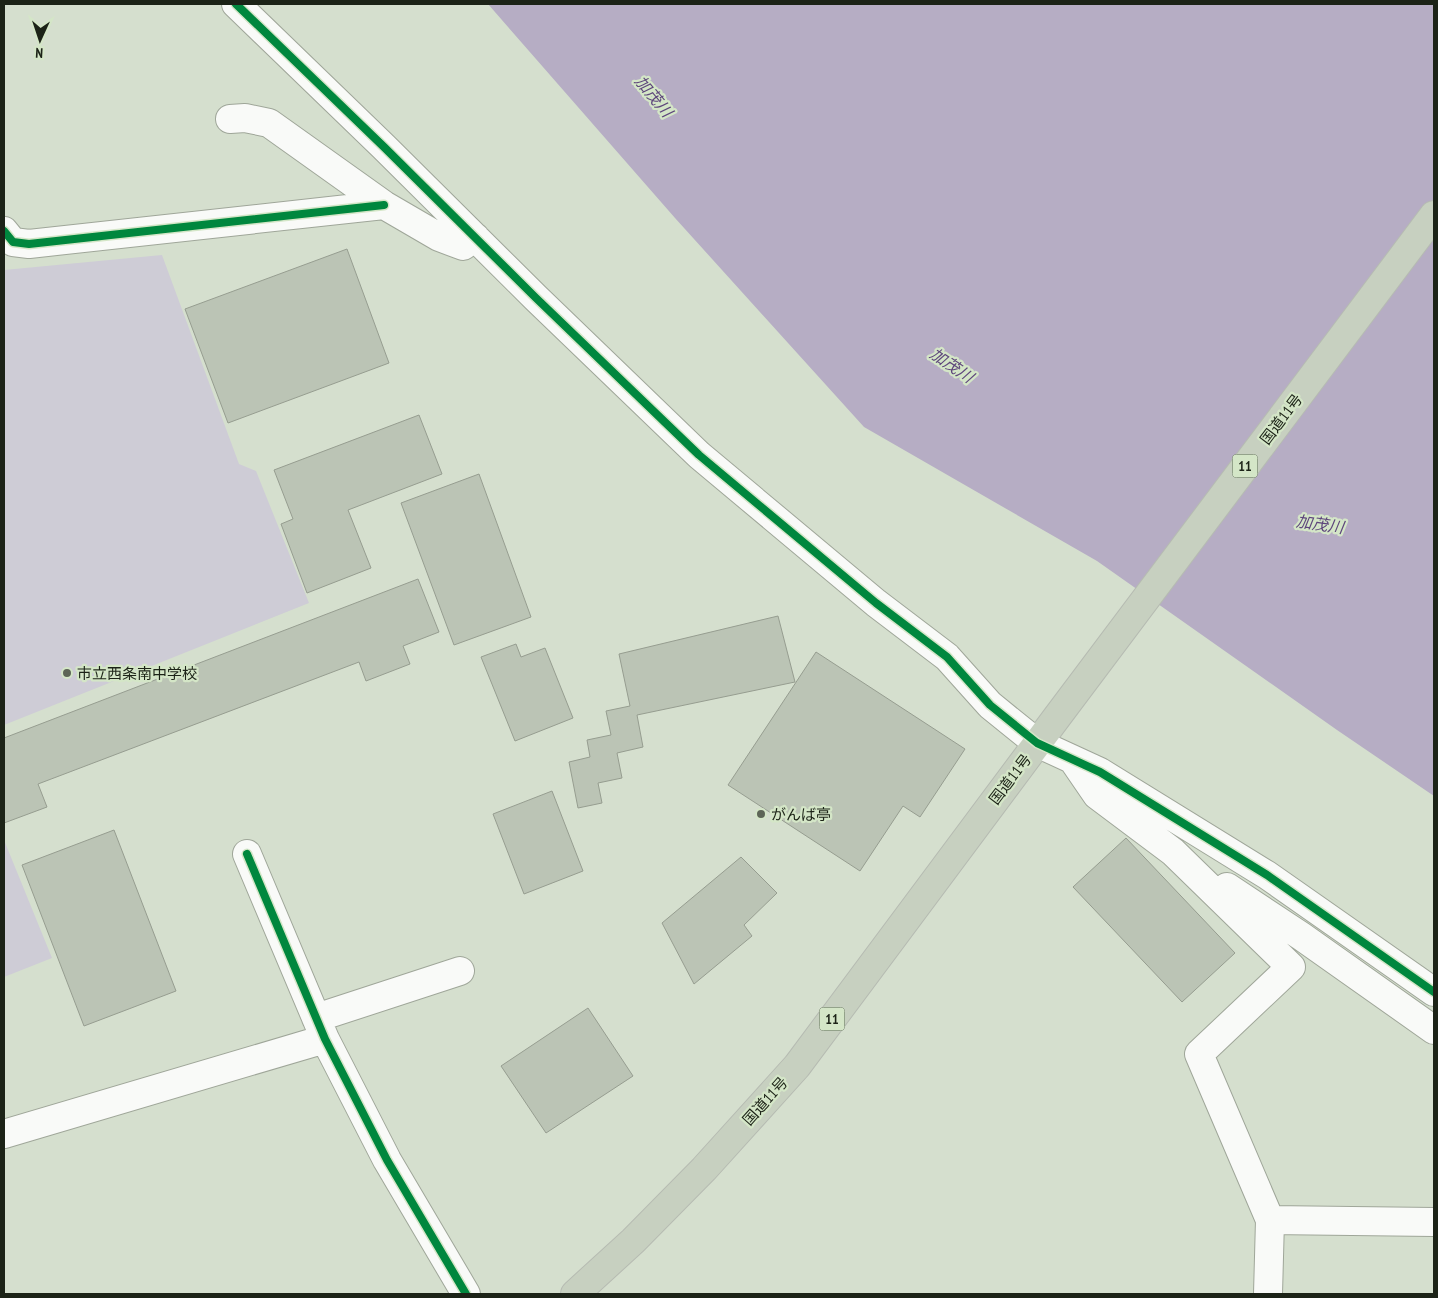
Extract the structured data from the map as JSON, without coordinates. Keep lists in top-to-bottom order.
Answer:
{
  "streets": {
    "highway": ["国道11号", "11"]
  },
  "water": ["加茂川"],
  "places": ["市立西条南中学校", "がんば亭"],
  "north": "bottom"
}
